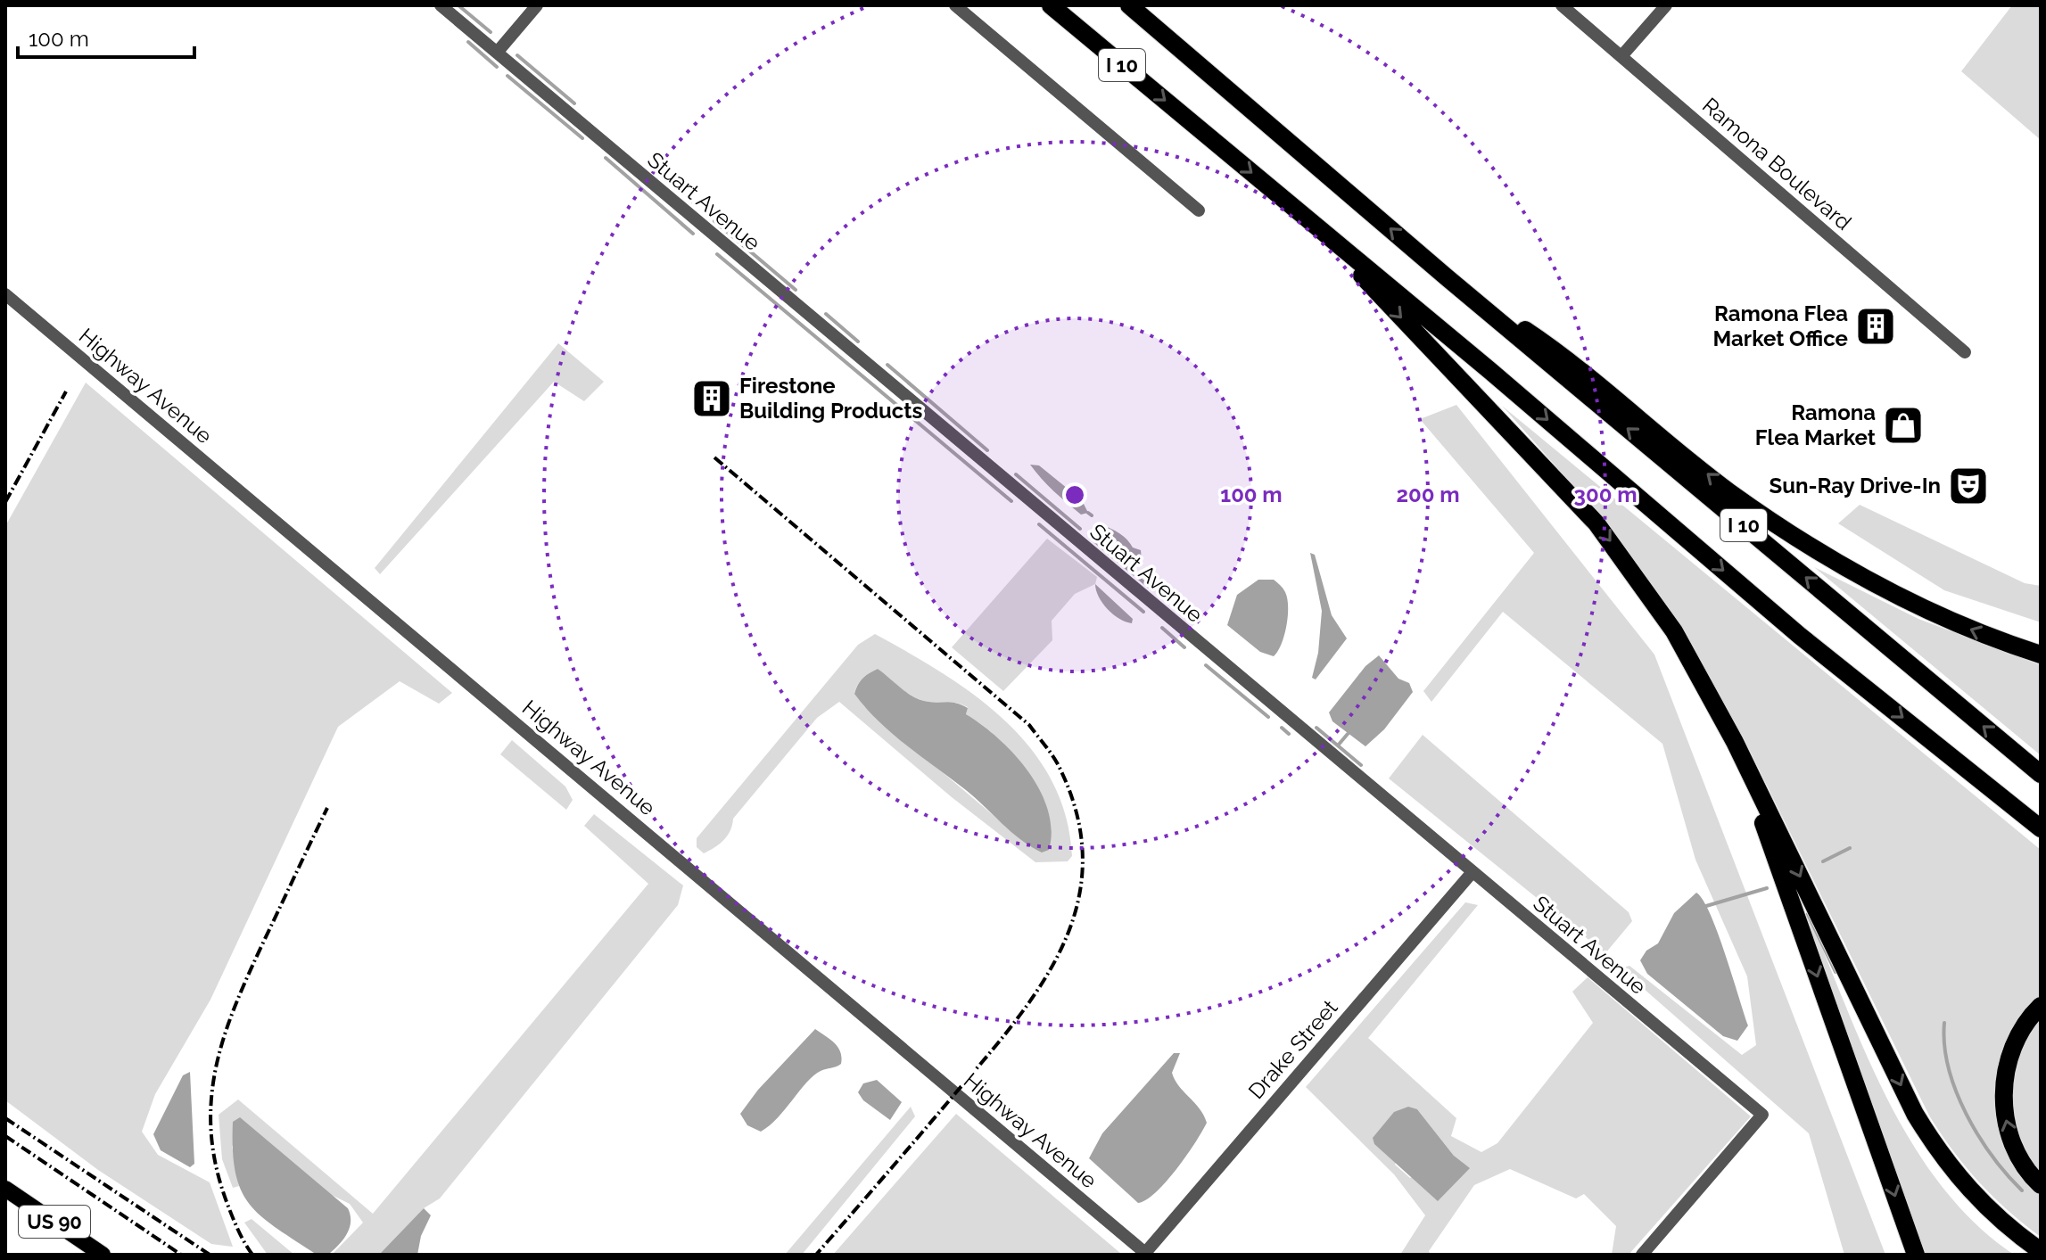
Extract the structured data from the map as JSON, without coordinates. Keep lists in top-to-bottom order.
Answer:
{
  "streets": {
    "highway": ["I 10"],
    "main road": ["US 90"],
    "street": [
      "Ramona Boulevard",
      "Stuart Avenue",
      "Highway Avenue",
      "Drake Street"
    ]
  },
  "crossings": [
    ["Stuart Avenue", "Drake Street"],
    ["Highway Avenue", "Drake Street"]
  ],
  "places": {
    "building": ["Ramona Flea Market Office", "Firestone Building Products"],
    "shop": ["Ramona Flea Market"],
    "theatre": ["Sun-Ray Drive-In"]
  },
  "scale_bar": "100 m",
  "rings": ["100 m", "200 m", "300 m"]
}
